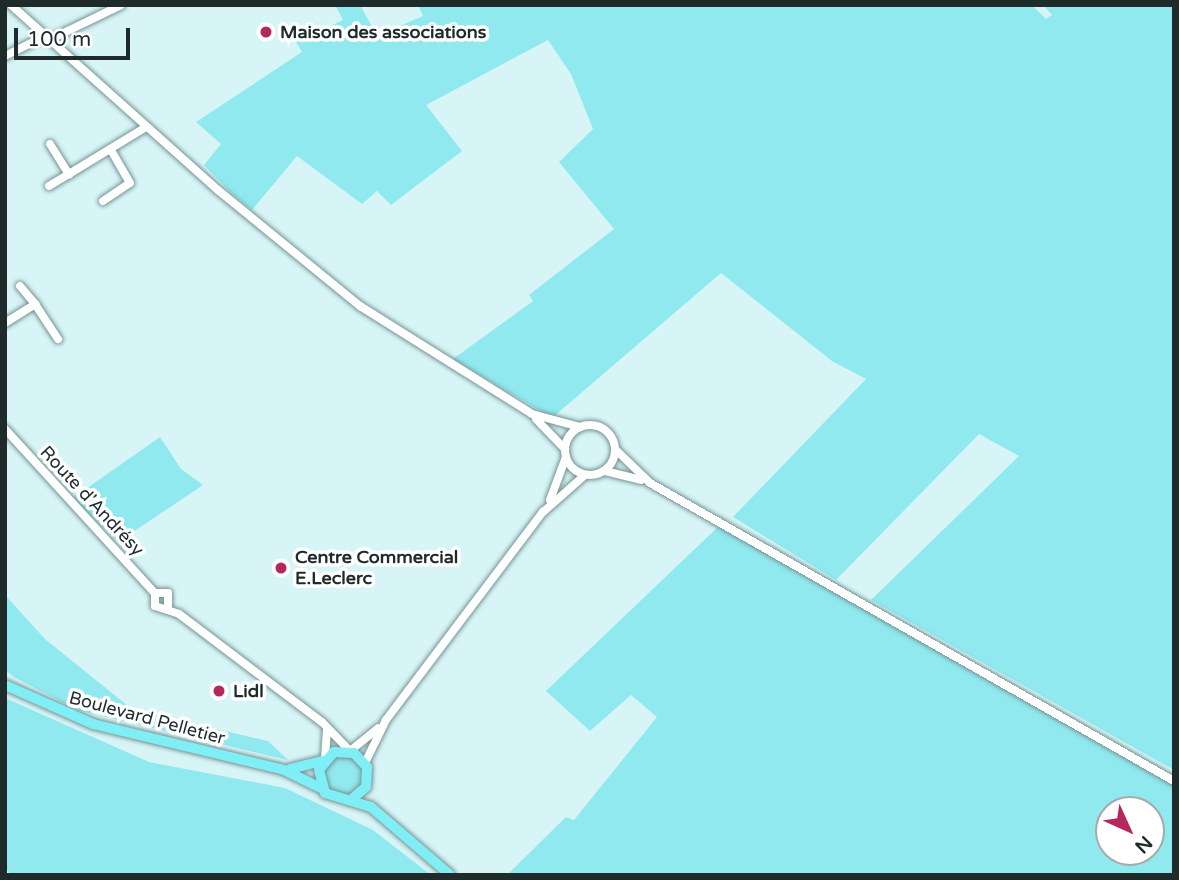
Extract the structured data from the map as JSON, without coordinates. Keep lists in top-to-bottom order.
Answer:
{
  "streets": {
    "main road": ["Boulevard Pelletier"],
    "street": ["Route d'Andrésy"]
  },
  "crossings": [
    ["Route d'Andrésy", "Boulevard Pelletier"]
  ],
  "places": ["Maison des associations", "Centre Commercial E.Leclerc", "Lidl"],
  "scale_bar": "100 m",
  "north": "bottom right"
}
